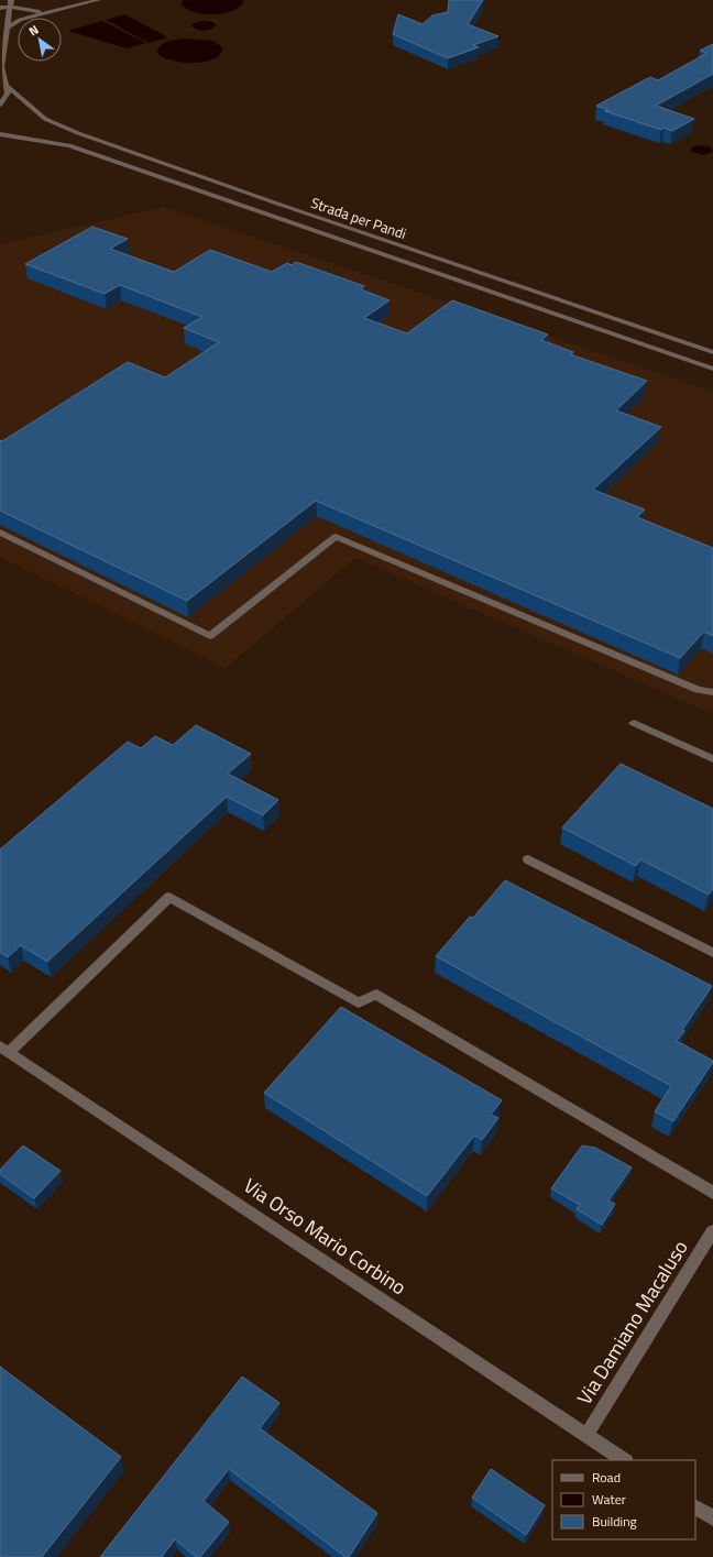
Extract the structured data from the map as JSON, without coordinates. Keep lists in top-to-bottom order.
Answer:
{
  "streets": {
    "street": ["Strada per Pandi", "Via Orso Mario Corbino", "Via Damiano Macaluso"]
  },
  "crossings": [
    ["Via Orso Mario Corbino", "Via Damiano Macaluso"]
  ],
  "legend": ["Road", "Water", "Building"],
  "north": "top left"
}
